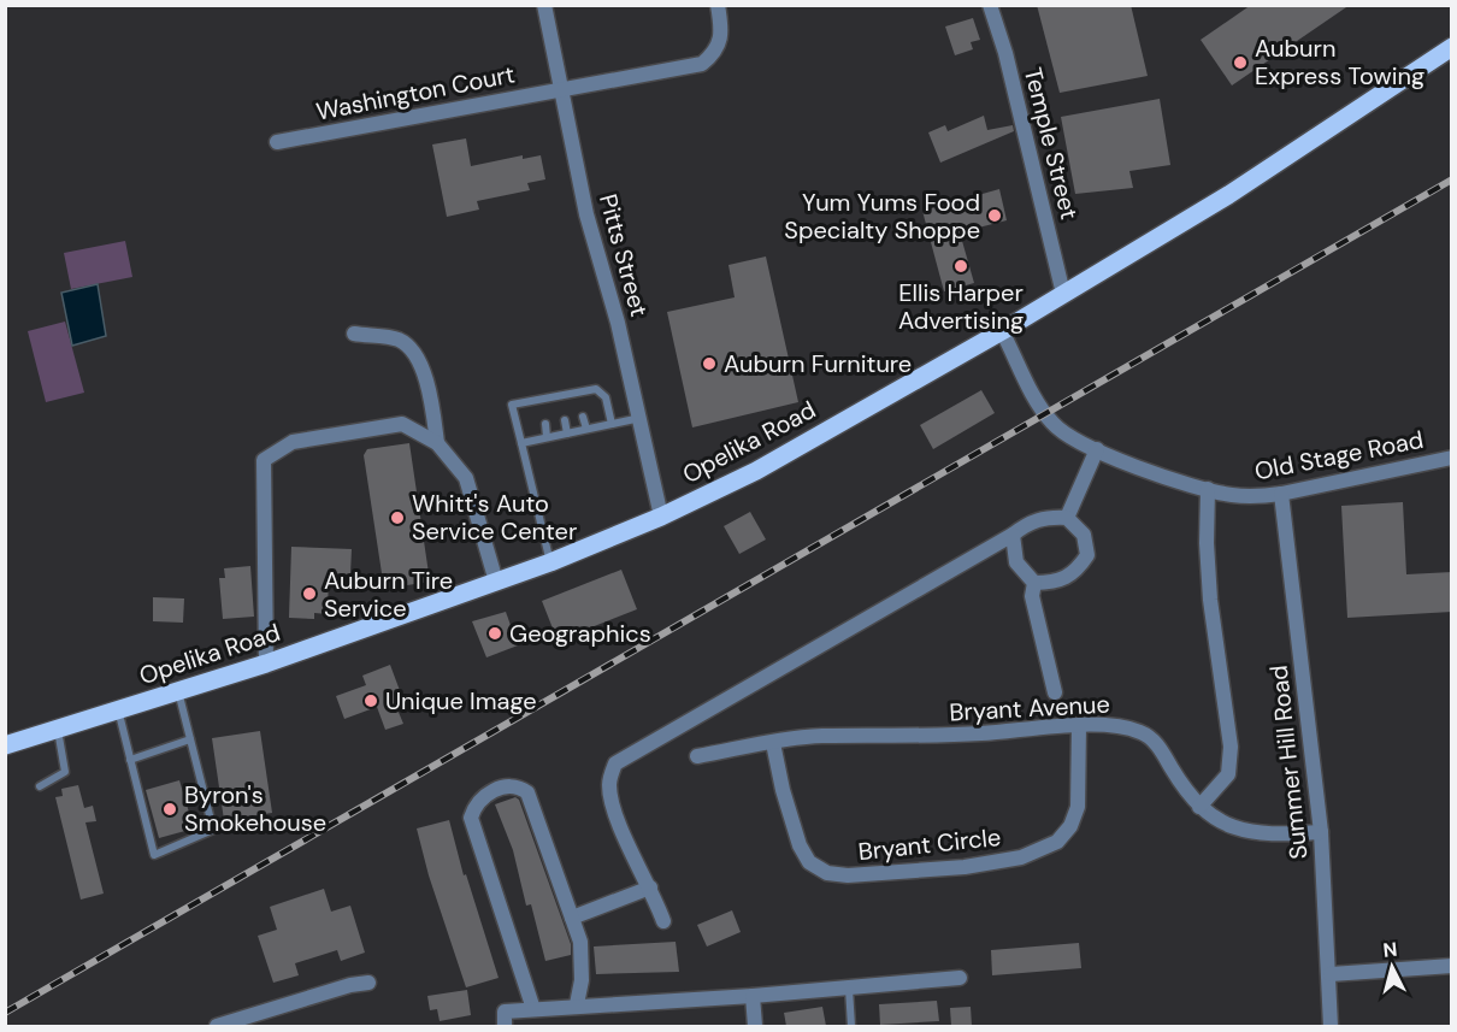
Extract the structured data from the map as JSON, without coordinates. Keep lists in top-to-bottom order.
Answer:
{
  "streets": {
    "main road": ["Opelika Road"],
    "street": [
      "Washington Court",
      "Temple Street",
      "Pitts Street",
      "Old Stage Road",
      "Bryant Avenue",
      "Summer Hill Road",
      "Bryant Circle"
    ]
  },
  "crossings": [
    ["Washington Court", "Pitts Street"],
    ["Temple Street", "Opelika Road"],
    ["Pitts Street", "Opelika Road"],
    ["Opelika Road", "Old Stage Road"],
    ["Old Stage Road", "Summer Hill Road"],
    ["Bryant Avenue", "Summer Hill Road"],
    ["Bryant Avenue", "Bryant Circle"]
  ],
  "places": [
    "Auburn Express Towing",
    "Yum Yums Food Specialty Shoppe",
    "Ellis Harper Advertising",
    "Auburn Furniture",
    "Whitt's Auto Service Center",
    "Auburn Tire Service",
    "Geographics",
    "Unique Image",
    "Byron's Smokehouse"
  ],
  "north": "top"
}
